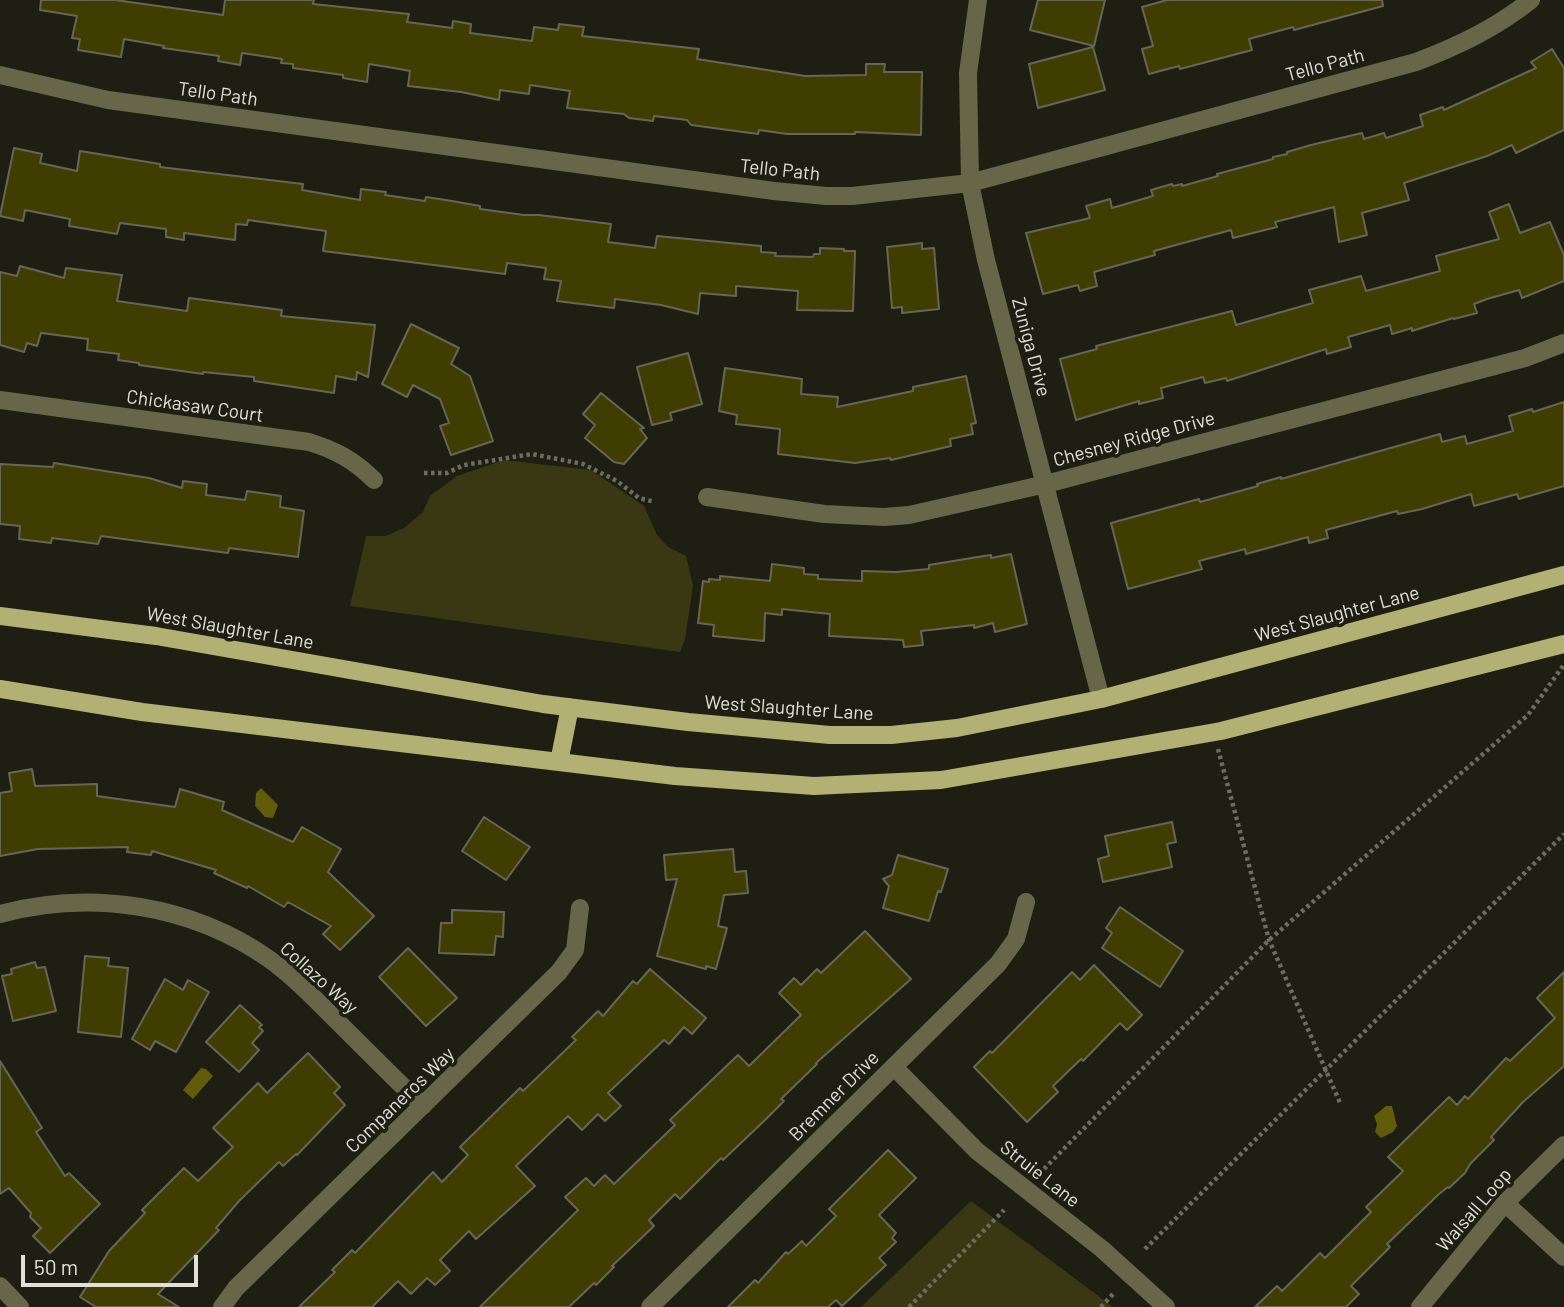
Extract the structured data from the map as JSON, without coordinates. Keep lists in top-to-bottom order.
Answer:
{
  "streets": {
    "main road": ["West Slaughter Lane"],
    "street": [
      "Tello Path",
      "Zuniga Drive",
      "Chickasaw Court",
      "Chesney Ridge Drive",
      "Collazo Way",
      "Bremner Drive",
      "Companeros Way",
      "Struie Lane",
      "Walsall Loop"
    ]
  },
  "crossings": [
    ["Tello Path", "Zuniga Drive"],
    ["Zuniga Drive", "Chesney Ridge Drive"],
    ["Zuniga Drive", "West Slaughter Lane"],
    ["Collazo Way", "Companeros Way"],
    ["Bremner Drive", "Struie Lane"]
  ],
  "scale_bar": "50 m"
}
